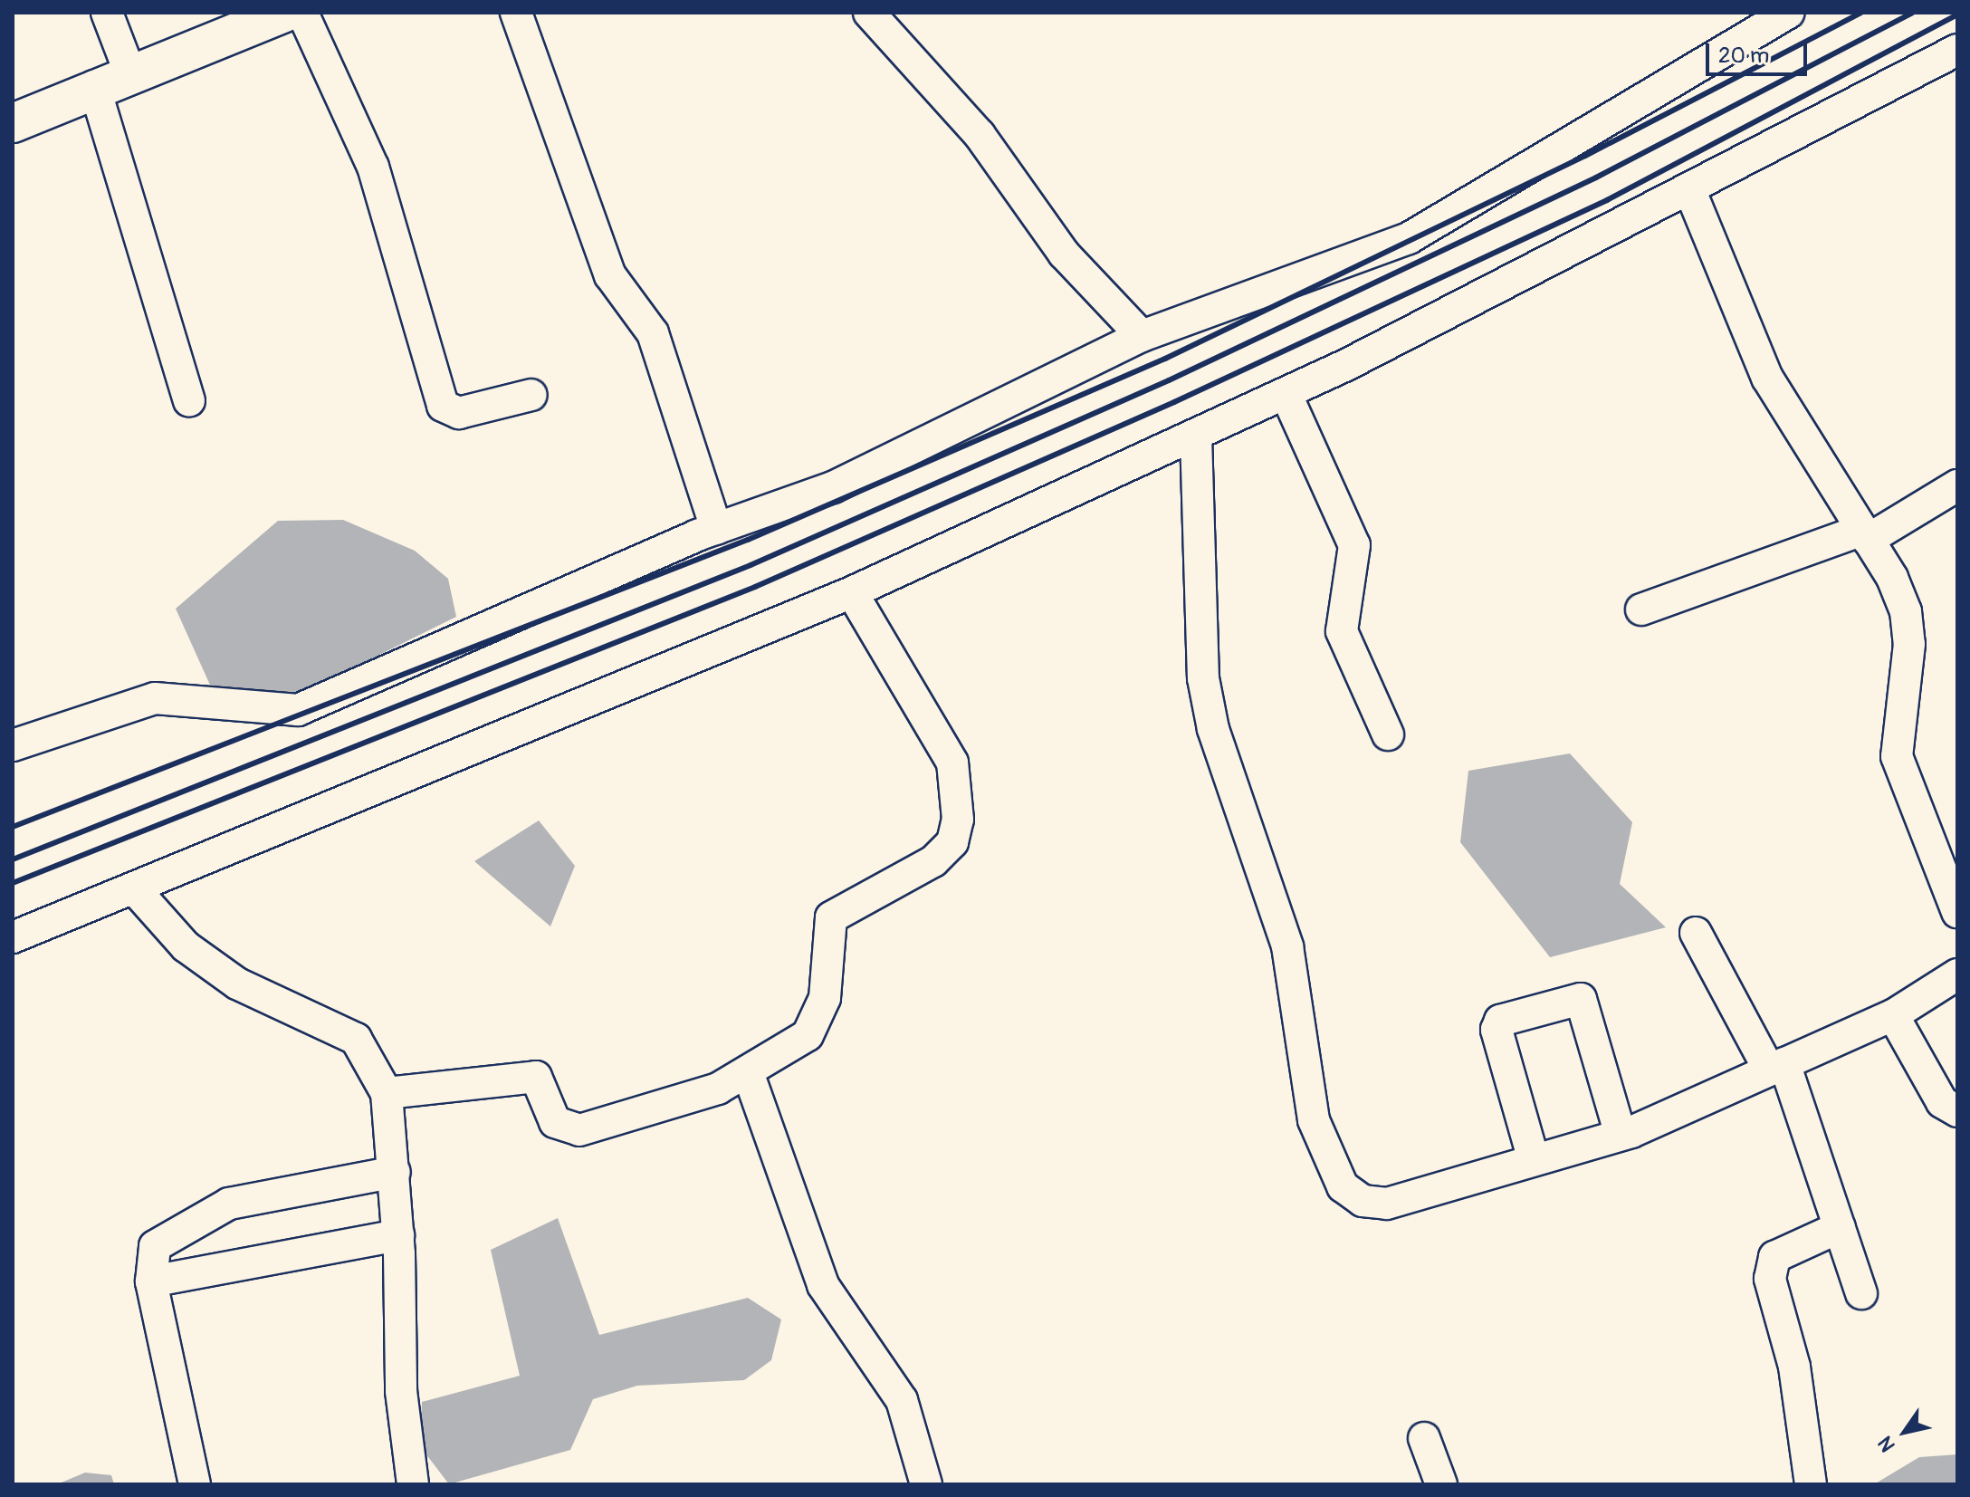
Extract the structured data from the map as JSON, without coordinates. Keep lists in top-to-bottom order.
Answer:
{
  "scale_bar": "20 m",
  "north": "bottom left"
}
